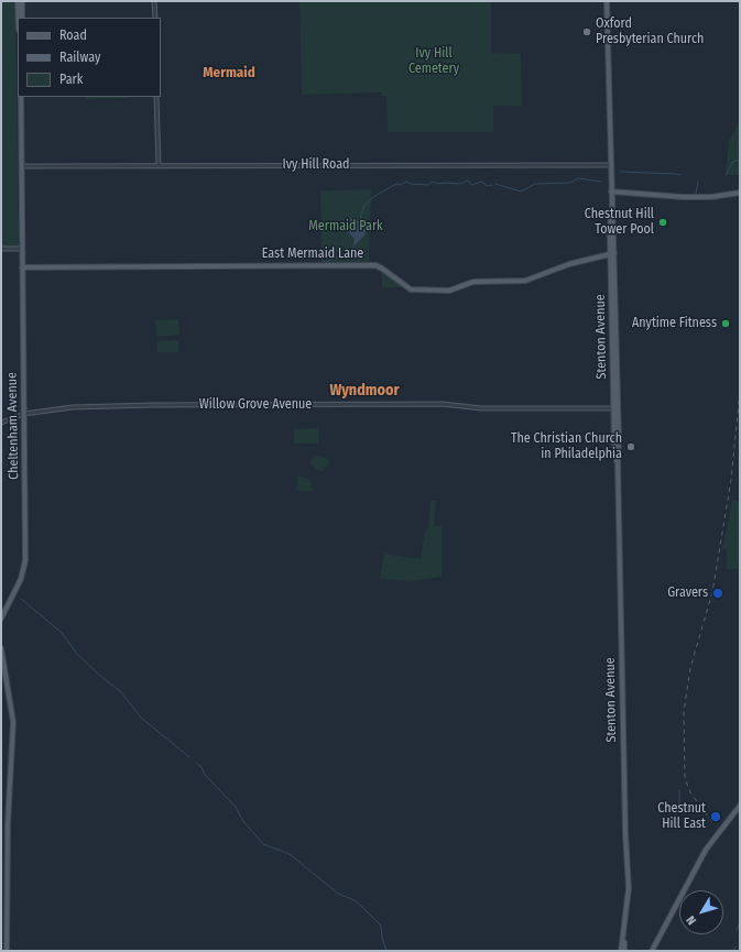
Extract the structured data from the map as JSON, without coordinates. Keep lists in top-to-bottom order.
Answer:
{
  "streets": {
    "main road": ["East Mermaid Lane", "Stenton Avenue", "Cheltenham Avenue"],
    "street": ["Ivy Hill Road", "Willow Grove Avenue"]
  },
  "crossings": [
    ["Ivy Hill Road", "Stenton Avenue"],
    ["Ivy Hill Road", "Cheltenham Avenue"],
    ["East Mermaid Lane", "Stenton Avenue"],
    ["East Mermaid Lane", "Cheltenham Avenue"],
    ["Stenton Avenue", "Willow Grove Avenue"],
    ["Willow Grove Avenue", "Cheltenham Avenue"]
  ],
  "districts": ["Mermaid", "Wyndmoor"],
  "parks": ["Ivy Hill Cemetery", "Mermaid Park"],
  "places": [
    "Oxford Presbyterian Church",
    "Chestnut Hill Tower Pool",
    "Anytime Fitness",
    "The Christian Church in Philadelphia",
    "Gravers",
    "Chestnut Hill East"
  ],
  "legend": ["Road", "Railway", "Park"],
  "north": "bottom left"
}
